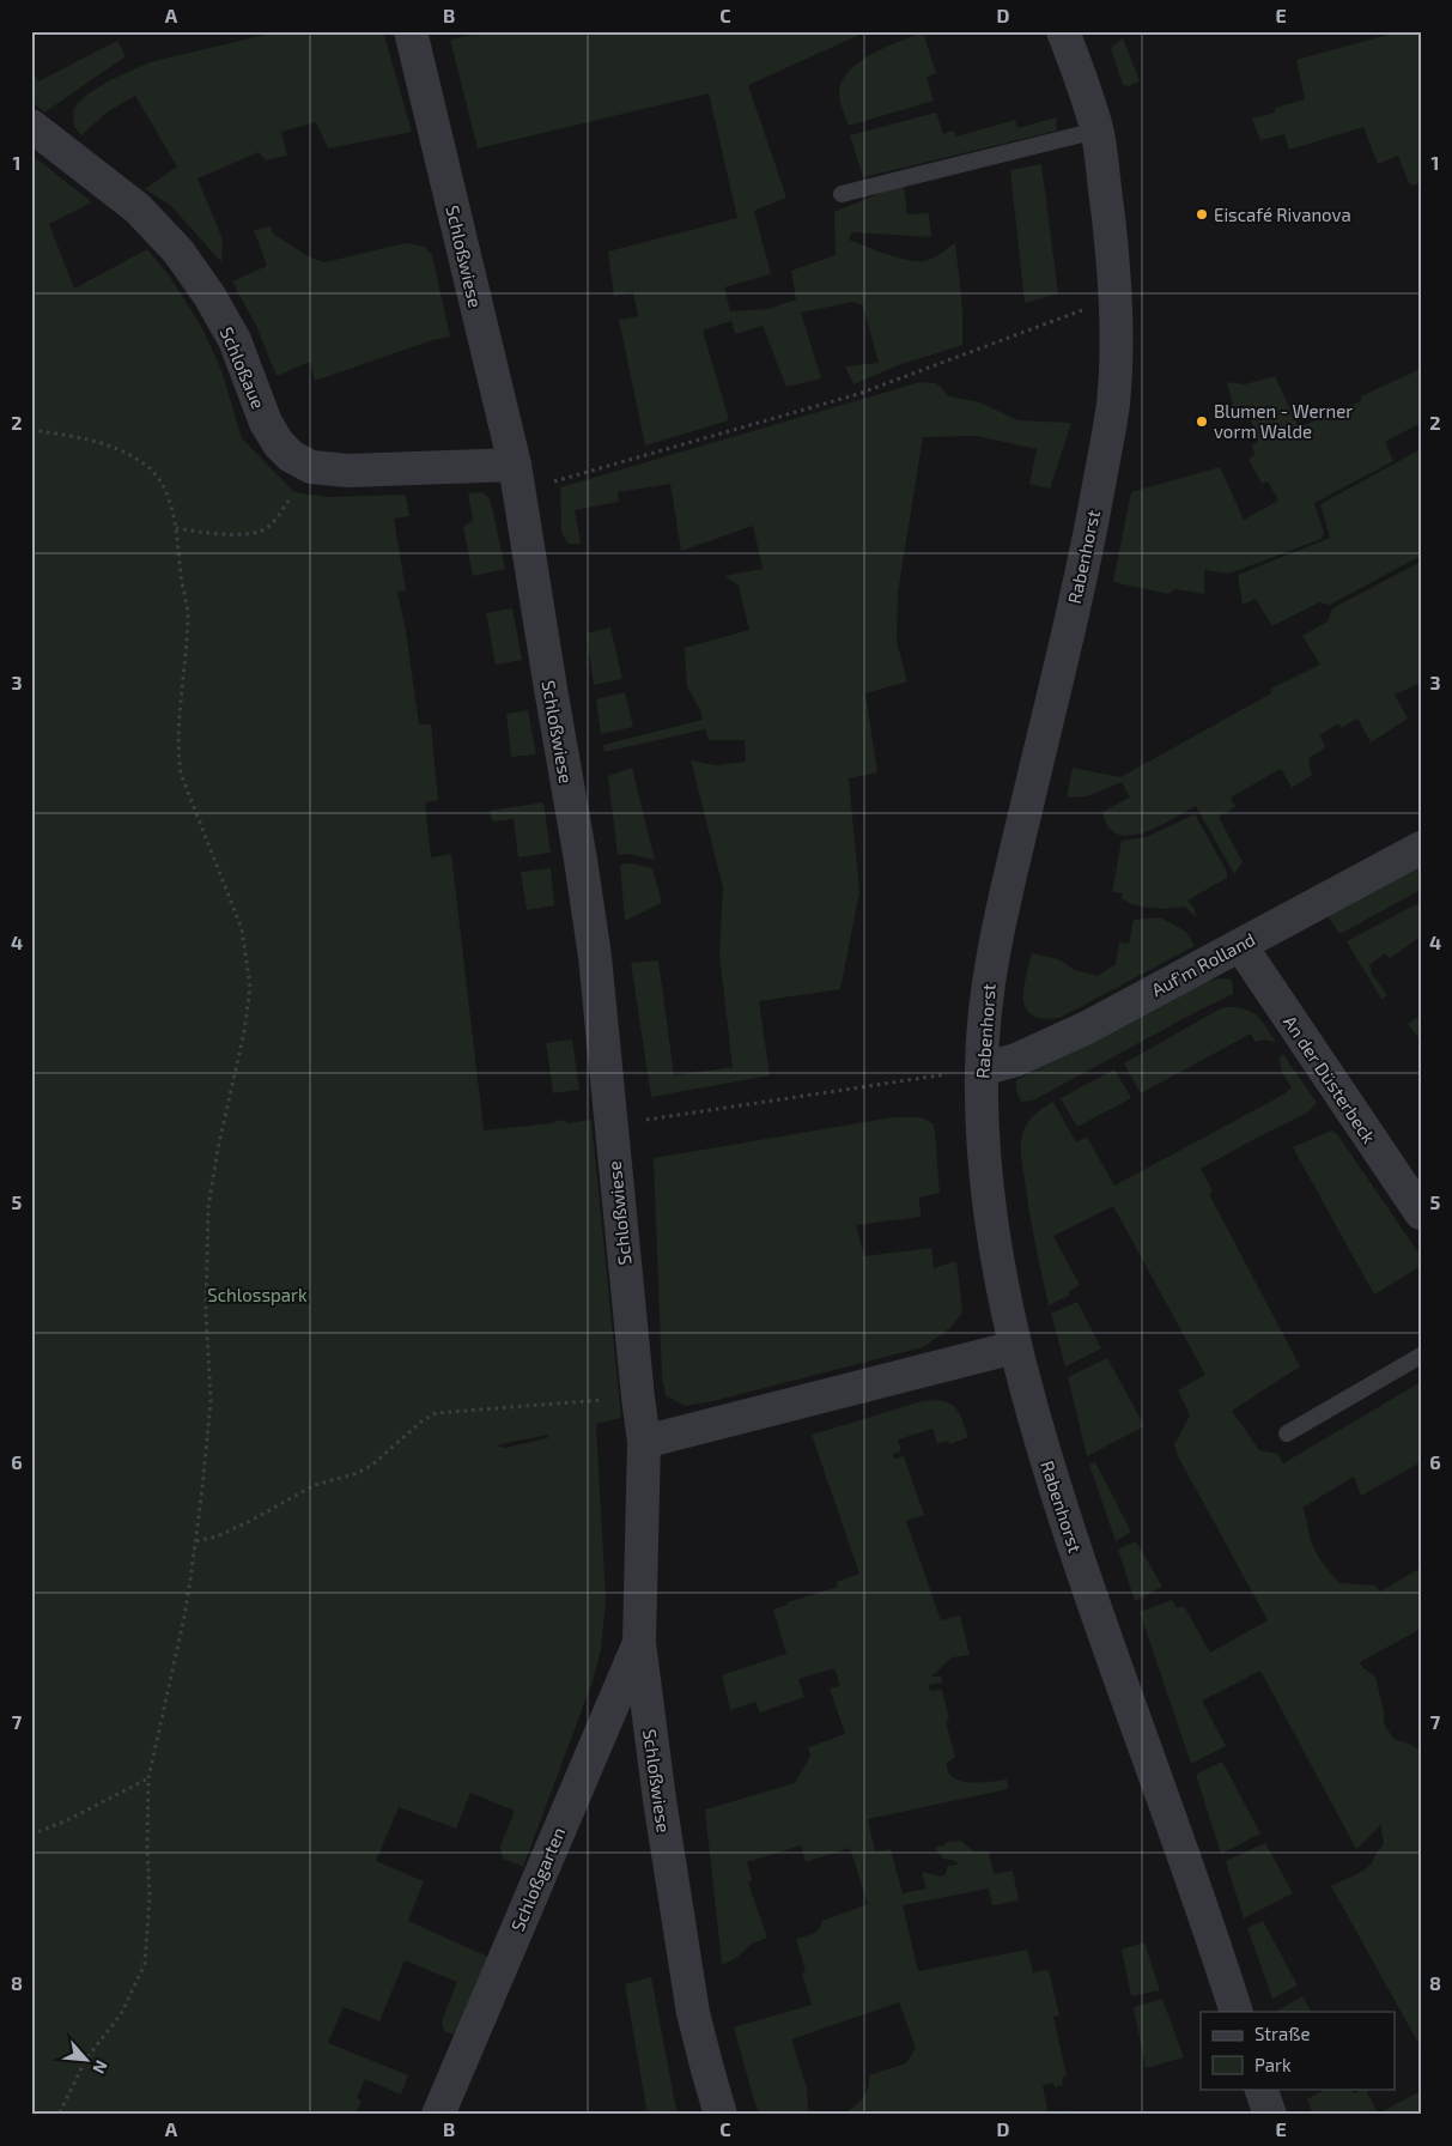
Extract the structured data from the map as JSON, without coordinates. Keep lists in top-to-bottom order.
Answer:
{
  "streets": {
    "street": [
      "Schloßwiese",
      "Schloßaue",
      "Rabenhorst",
      "Auf'm Rolland",
      "An der Düsterbeck",
      "Schloßgarten"
    ]
  },
  "crossings": [
    ["Schloßwiese", "Schloßaue"],
    ["Schloßwiese", "Schloßgarten"],
    ["Rabenhorst", "Auf'm Rolland"],
    ["Auf'm Rolland", "An der Düsterbeck"]
  ],
  "parks": ["Schlosspark"],
  "places": ["Eiscafé Rivanova", "Blumen - Werner vorm Walde"],
  "legend": ["Straße", "Park"],
  "north": "bottom right",
  "grid": {
    "columns": [
      "A",
      "B",
      "C",
      "D",
      "E"
    ],
    "rows": [
      "1",
      "2",
      "3",
      "4",
      "5",
      "6",
      "7",
      "8"
    ]
  }
}
